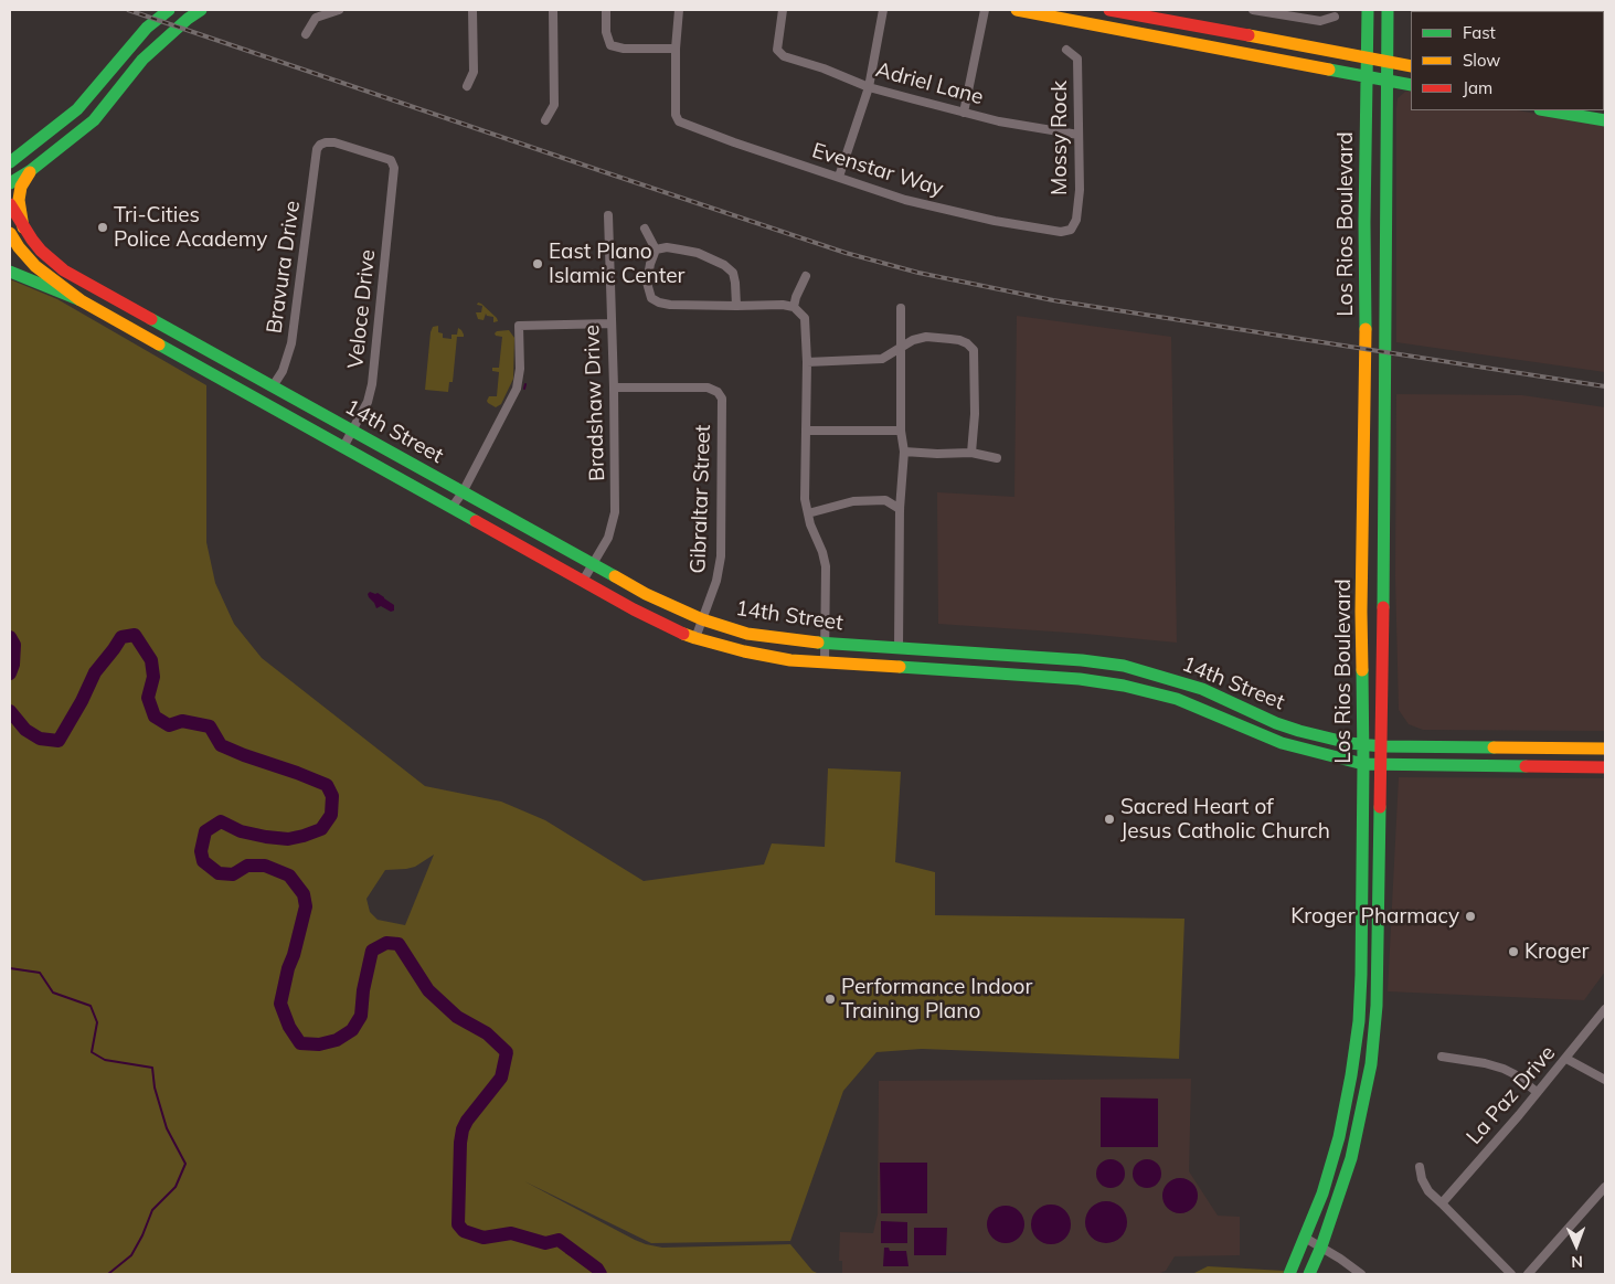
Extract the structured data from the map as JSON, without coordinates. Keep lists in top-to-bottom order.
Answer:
{
  "streets": {
    "main road": ["Los Rios Boulevard", "14th Street"],
    "street": [
      "Adriel Lane",
      "Mossy Rock",
      "Evenstar Way",
      "Bravura Drive",
      "Veloce Drive",
      "Bradshaw Drive",
      "Gibraltar Street",
      "La Paz Drive"
    ]
  },
  "crossings": [
    ["Adriel Lane", "Mossy Rock"],
    ["Mossy Rock", "Evenstar Way"],
    ["Los Rios Boulevard", "14th Street"],
    ["Bravura Drive", "Veloce Drive"],
    ["Bravura Drive", "14th Street"],
    ["Veloce Drive", "14th Street"],
    ["Bradshaw Drive", "14th Street"],
    ["Bradshaw Drive", "Gibraltar Street"],
    ["14th Street", "Gibraltar Street"]
  ],
  "places": [
    "Tri-Cities Police Academy",
    "East Plano Islamic Center",
    "Sacred Heart of Jesus Catholic Church",
    "Kroger Pharmacy",
    "Kroger",
    "Performance Indoor Training Plano"
  ],
  "legend": ["Fast", "Slow", "Jam"],
  "north": "bottom"
}
